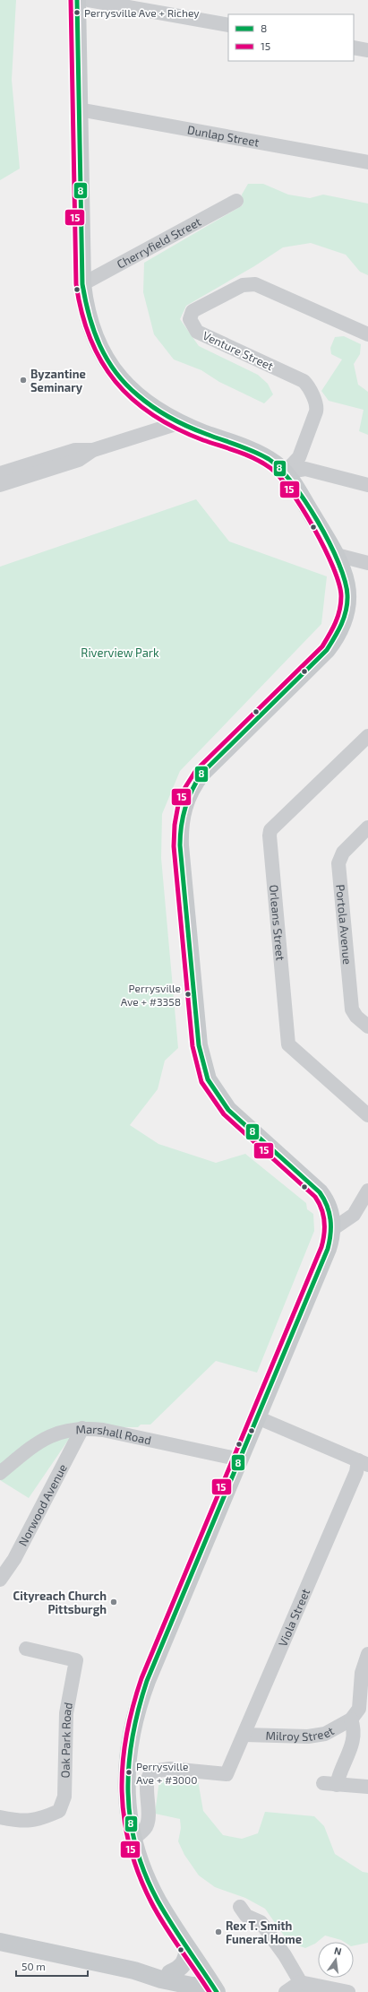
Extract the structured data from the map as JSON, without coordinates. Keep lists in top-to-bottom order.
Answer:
{
  "streets": {
    "street": [
      "Dunlap Street",
      "Cherryfield Street",
      "Venture Street",
      "Orleans Street",
      "Portola Avenue",
      "Marshall Road",
      "Norwood Avenue",
      "Viola Street",
      "Milroy Street",
      "Oak Park Road"
    ]
  },
  "crossings": [
    ["Marshall Road", "Norwood Avenue"],
    ["Viola Street", "Milroy Street"]
  ],
  "parks": ["Riverview Park"],
  "places": [
    "Perrysville Ave + Richey",
    "Byzantine Seminary",
    "Perrysville Ave + #3358",
    "Cityreach Church Pittsburgh",
    "Perrysville Ave + #3000",
    "Rex T. Smith Funeral Home"
  ],
  "lines": ["transit line 8", "transit line 15"],
  "legend": ["8", "15"],
  "scale_bar": "50 m",
  "north": "top"
}
